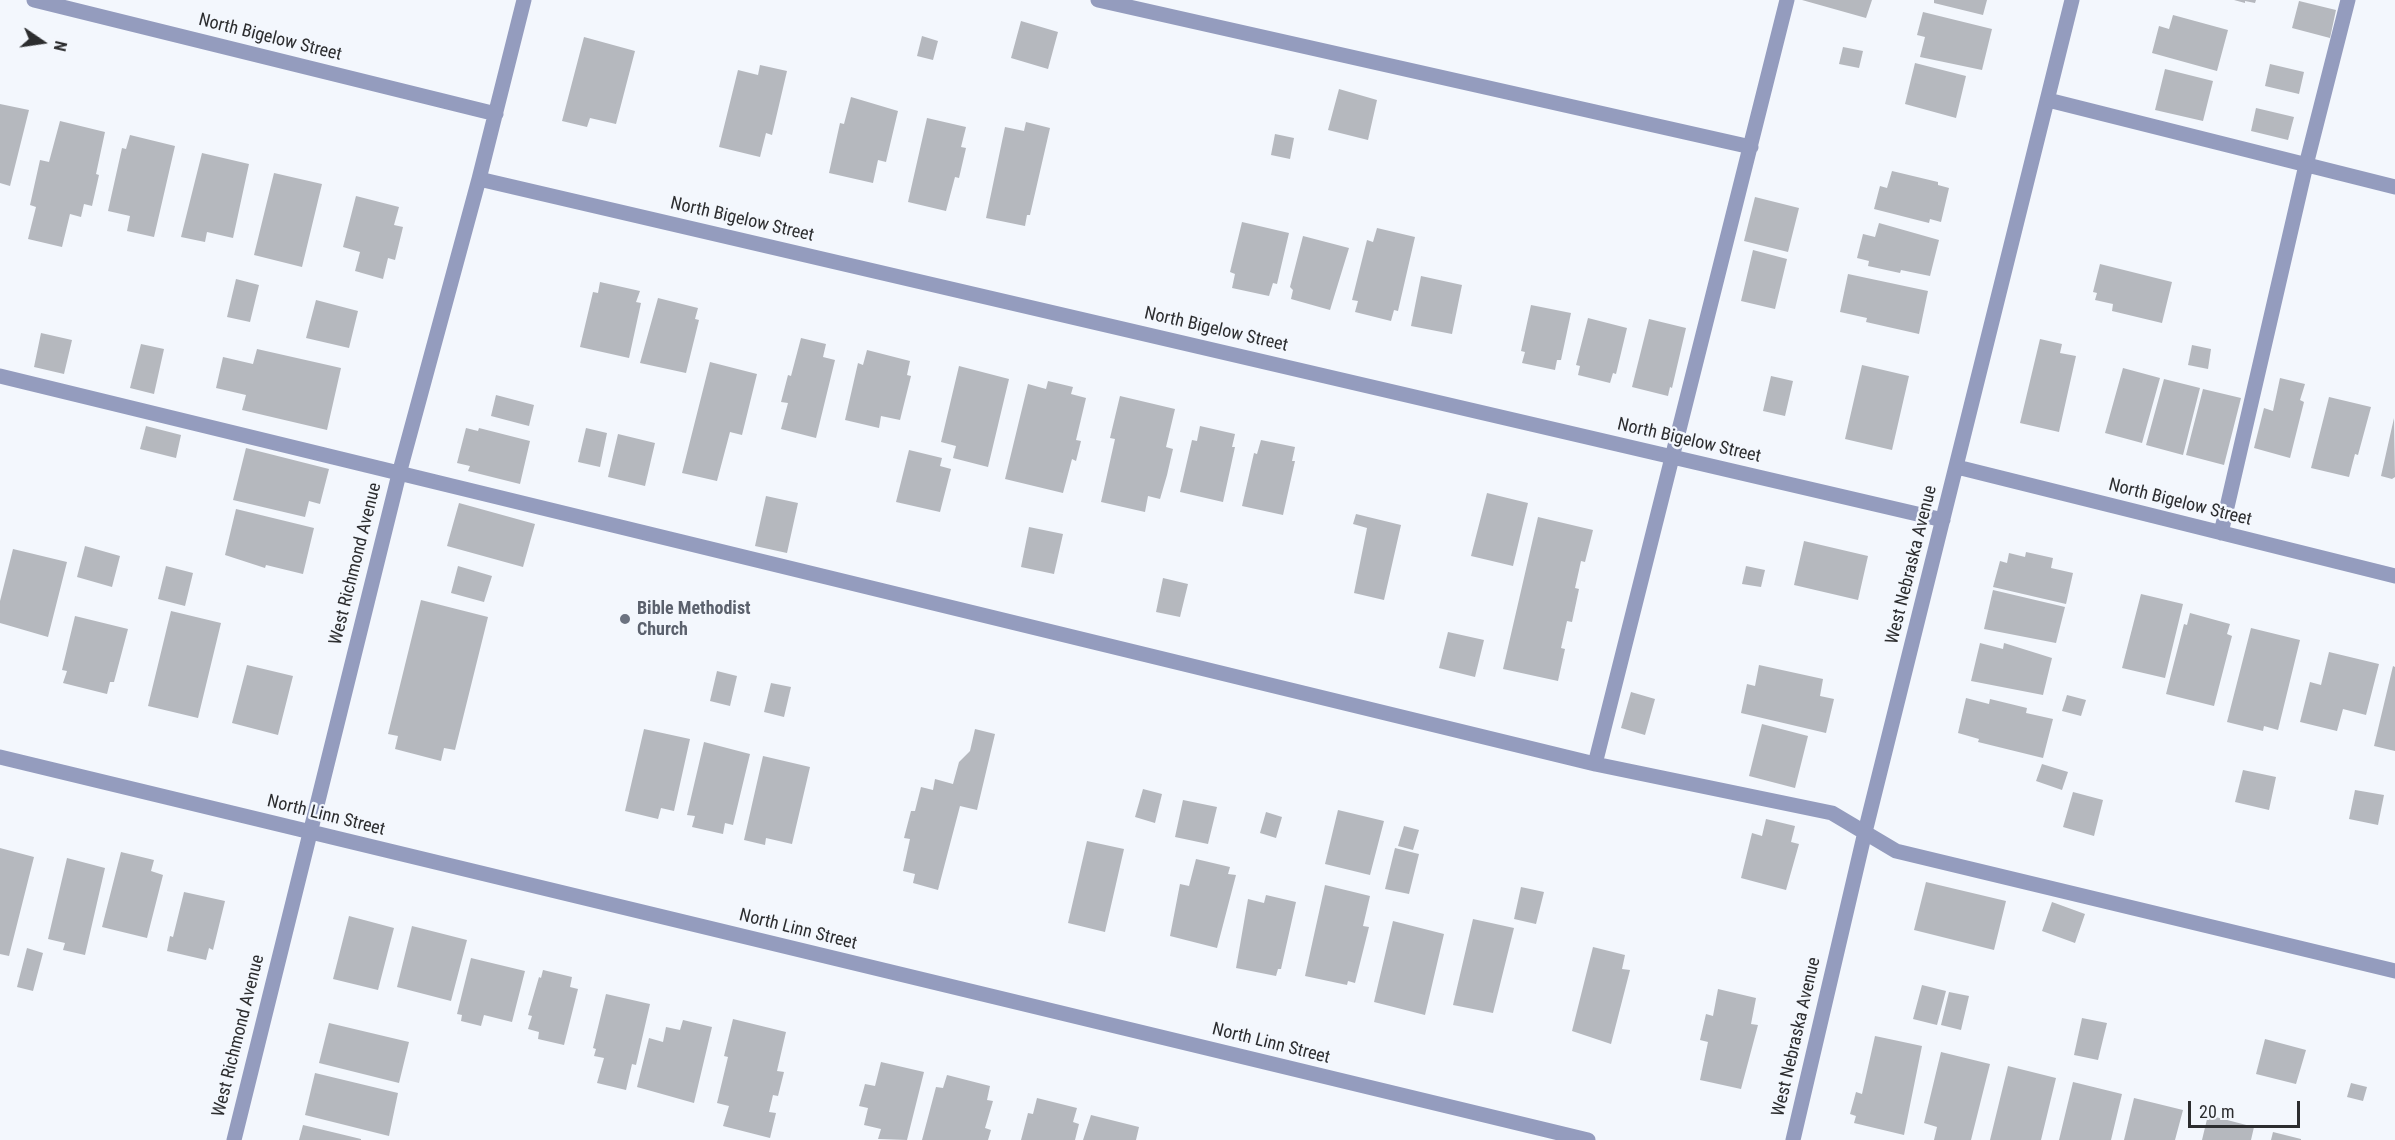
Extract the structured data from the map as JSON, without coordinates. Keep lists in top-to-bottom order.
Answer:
{
  "streets": {
    "street": [
      "North Bigelow Street",
      "West Richmond Avenue",
      "West Nebraska Avenue",
      "North Linn Street"
    ]
  },
  "crossings": [
    ["North Bigelow Street", "West Richmond Avenue"],
    ["North Bigelow Street", "West Nebraska Avenue"],
    ["West Richmond Avenue", "North Linn Street"]
  ],
  "places": ["Bible Methodist Church"],
  "scale_bar": "20 m",
  "north": "right"
}
